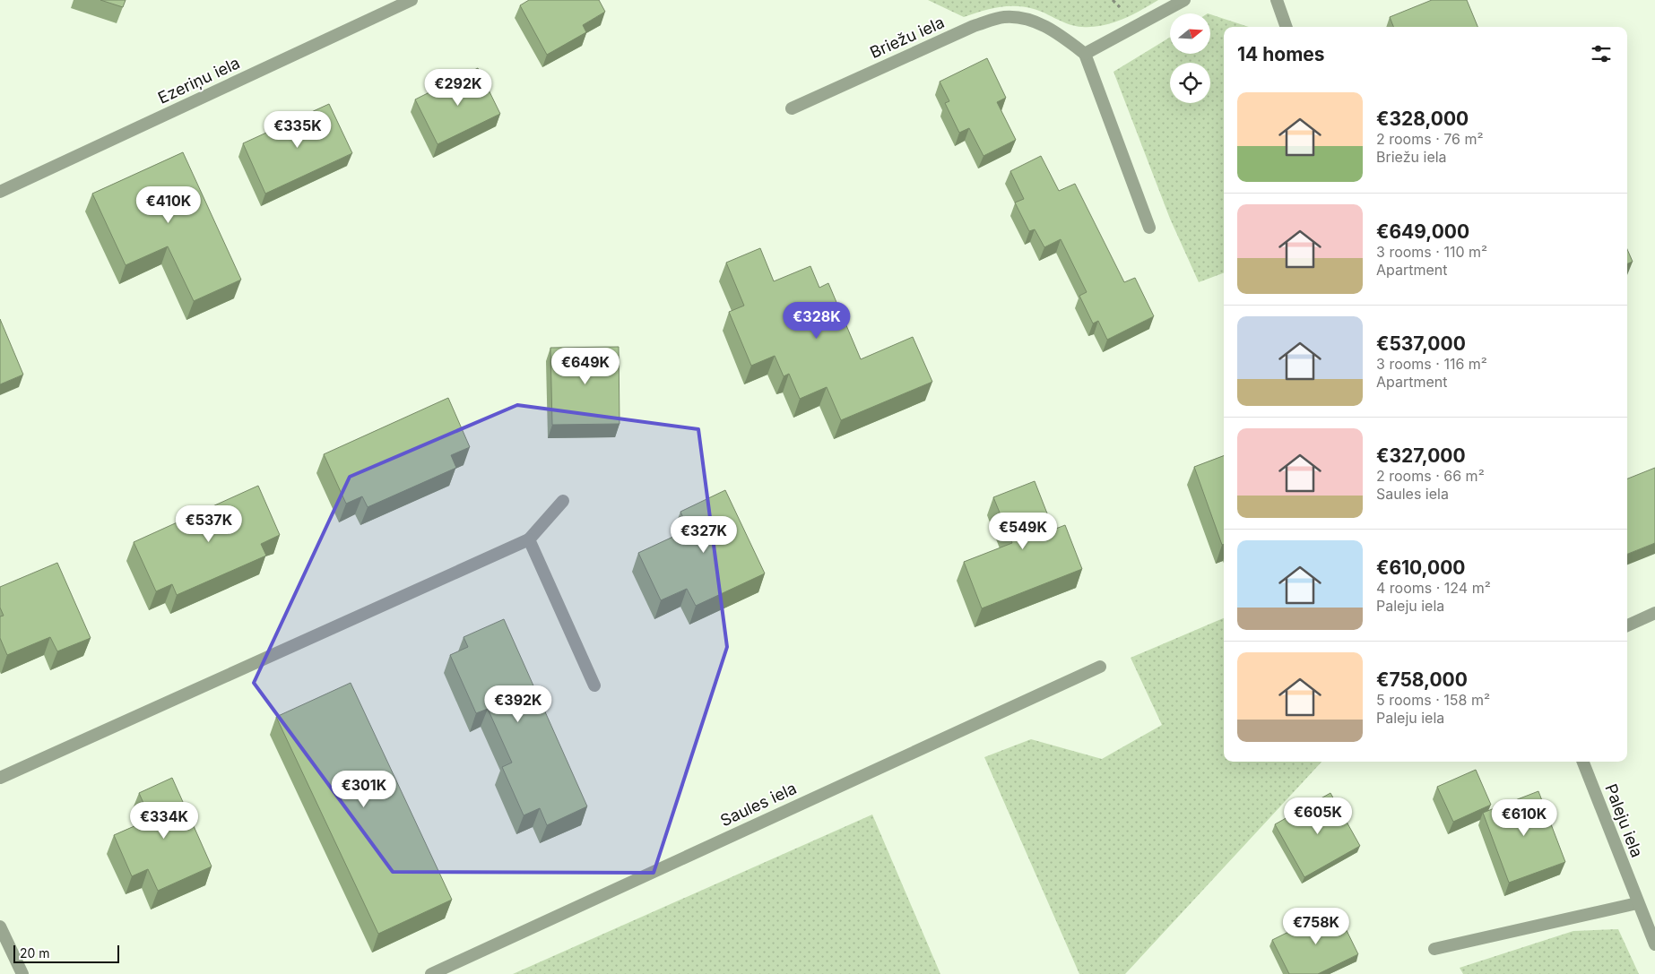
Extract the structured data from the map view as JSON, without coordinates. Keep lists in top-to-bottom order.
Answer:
{
  "streets": {
    "street": [
      "Briežu iela",
      "Ezeriņu iela",
      "Saules iela",
      "Paleju iela"
    ]
  },
  "scale_bar": "20 m",
  "north": "right",
  "page": {
    "heading": "14 homes",
    "price": [
      "€292K",
      "€335K",
      "€410K",
      "€328K",
      "€649K",
      "€537K",
      "€549K",
      "€327K",
      "€392K",
      "€301K",
      "€605K",
      "€610K",
      "€334K",
      "€758K"
    ],
    "list": [
      {
        "name": "€328,000",
        "note": "2 rooms · 76 m² · Briežu iela"
      },
      {
        "name": "€649,000",
        "note": "3 rooms · 110 m² · Apartment"
      },
      {
        "name": "€537,000",
        "note": "3 rooms · 116 m² · Apartment"
      },
      {
        "name": "€327,000",
        "note": "2 rooms · 66 m² · Saules iela"
      },
      {
        "name": "€610,000",
        "note": "4 rooms · 124 m² · Paleju iela"
      },
      {
        "name": "€758,000",
        "note": "5 rooms · 158 m² · Paleju iela"
      }
    ],
    "scale": "20 m"
  }
}
